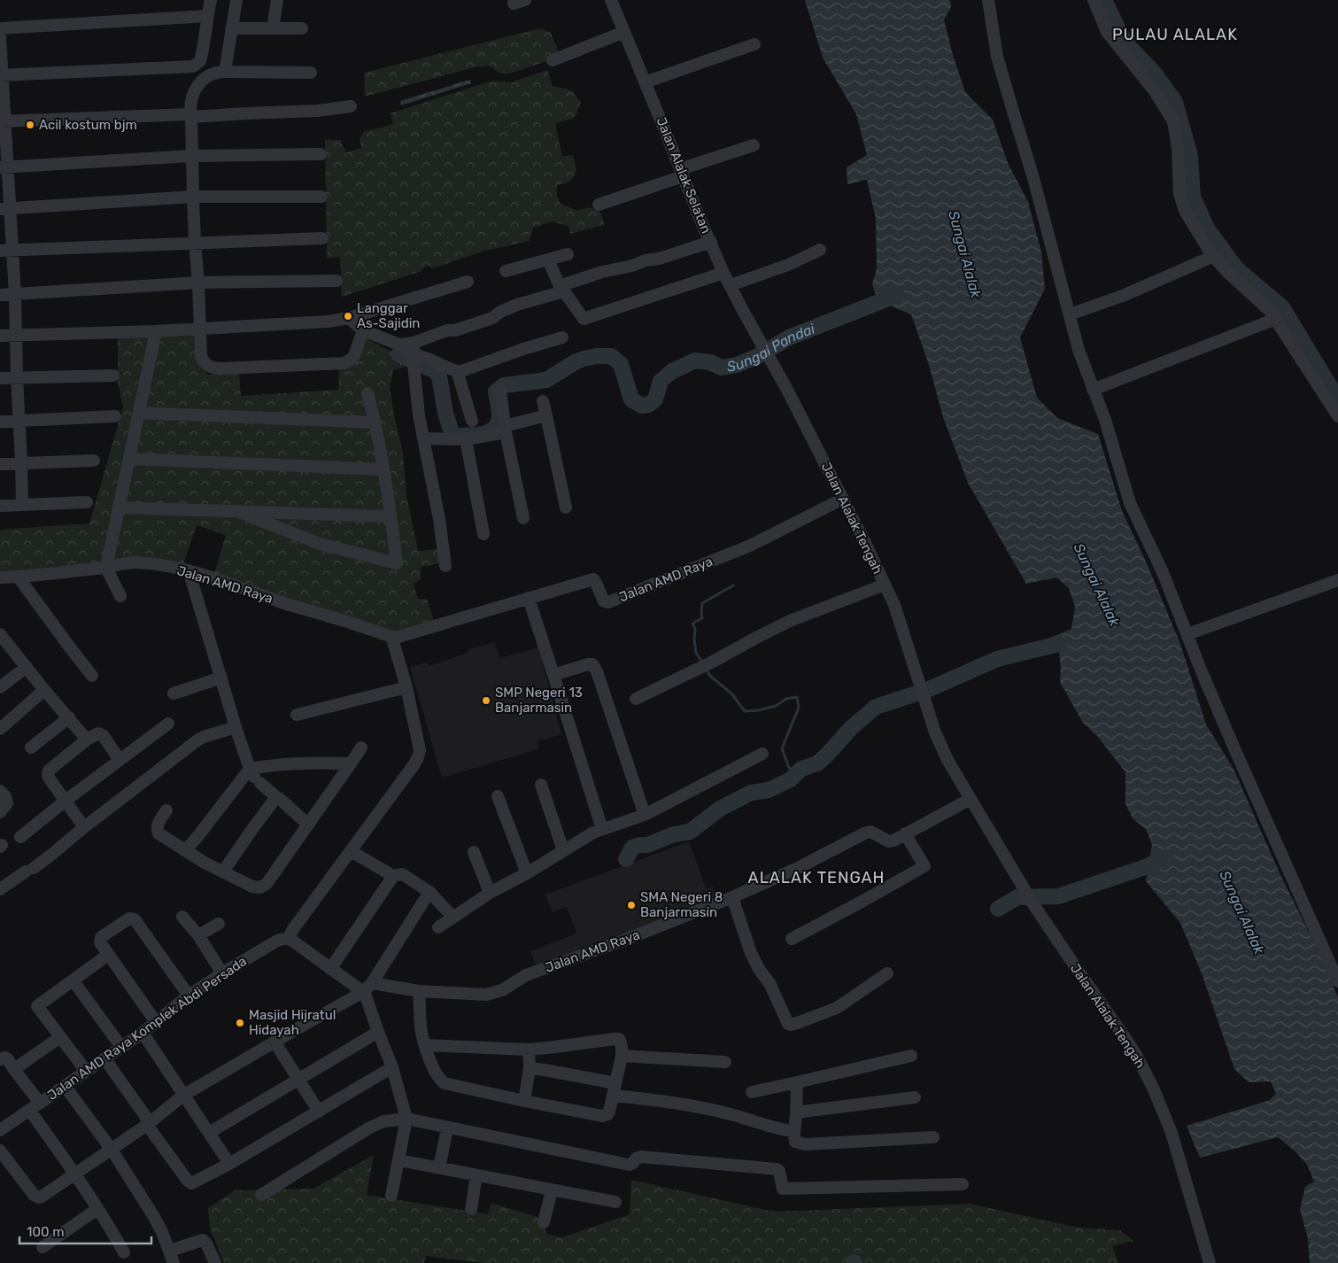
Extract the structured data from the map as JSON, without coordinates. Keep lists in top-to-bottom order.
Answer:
{
  "streets": {
    "street": [
      "Jalan Alalak Selatan",
      "Jalan Alalak Tengah",
      "Jalan AMD Raya",
      "Jalan AMD Raya Komplek Abdi Persada"
    ]
  },
  "crossings": [
    ["Jalan Alalak Selatan", "Jalan Alalak Tengah"],
    ["Jalan Alalak Tengah", "Jalan AMD Raya"],
    ["Jalan AMD Raya", "Jalan AMD Raya Komplek Abdi Persada"]
  ],
  "districts": ["PULAU ALALAK", "ALALAK TENGAH"],
  "water": ["Sungai Alalak", "Sungai Pandai"],
  "places": [
    "Acil kostum bjm",
    "Langgar As-Sajidin",
    "SMP Negeri 13 Banjarmasin",
    "SMA Negeri 8 Banjarmasin",
    "Masjid Hijratul Hidayah"
  ],
  "scale_bar": "100 m"
}
